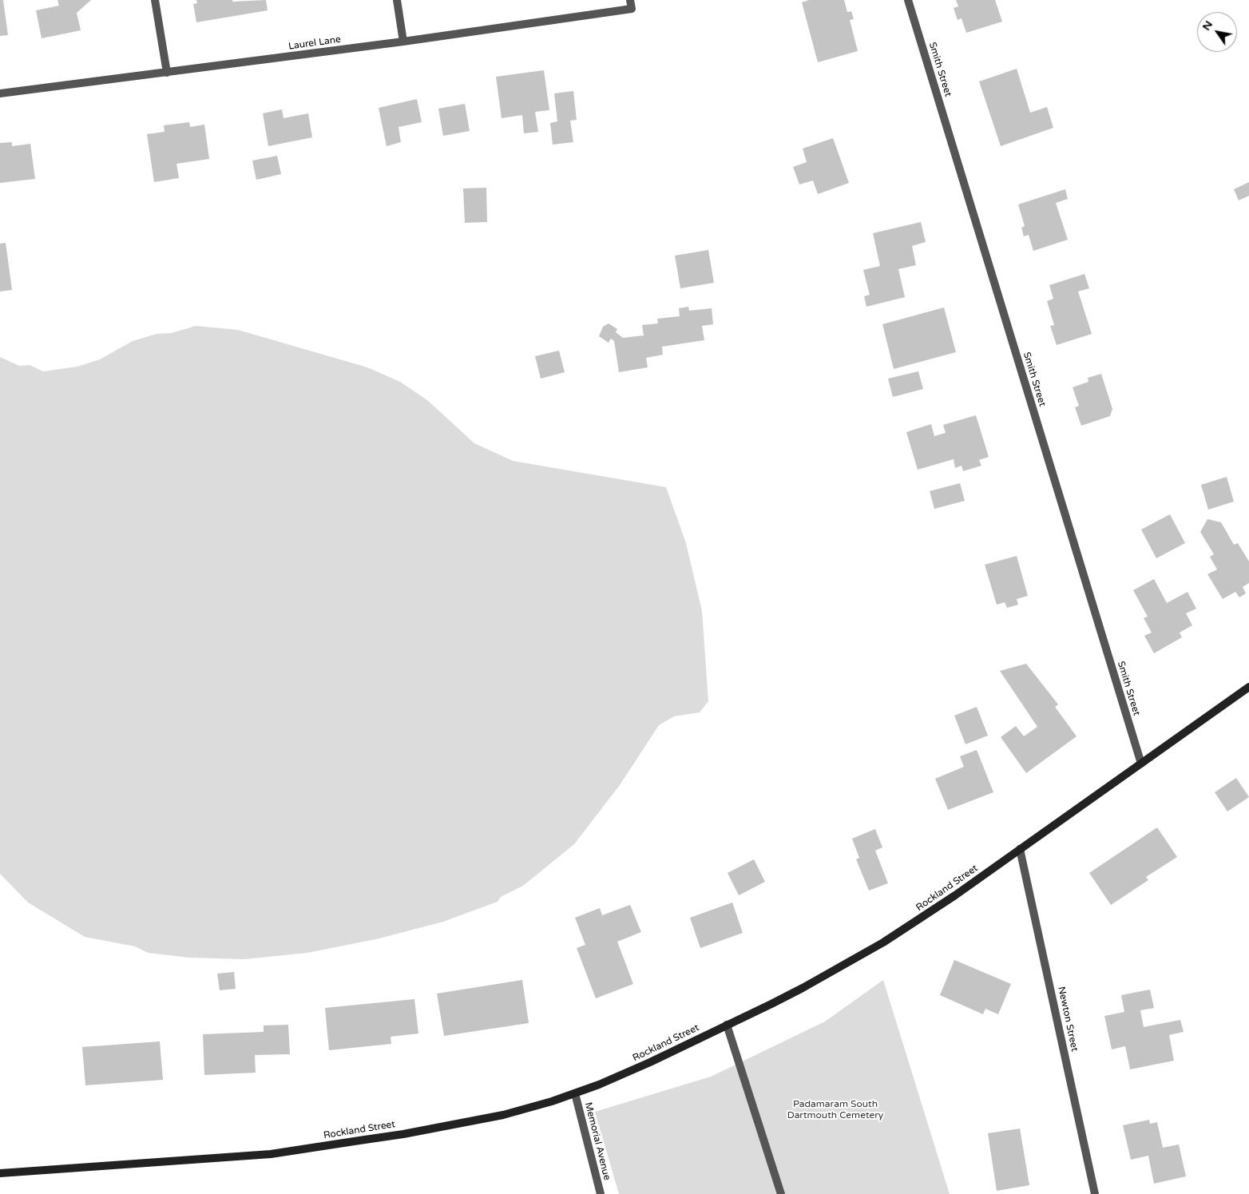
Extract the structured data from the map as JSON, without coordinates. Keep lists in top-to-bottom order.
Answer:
{
  "streets": {
    "street": [
      "Laurel Lane",
      "Smith Street",
      "Rockland Street",
      "Newton Street",
      "Memorial Avenue"
    ]
  },
  "crossings": [
    ["Smith Street", "Rockland Street"],
    ["Rockland Street", "Newton Street"],
    ["Rockland Street", "Memorial Avenue"]
  ],
  "parks": ["Padamaram South Dartmouth Cemetery"],
  "north": "top left"
}
